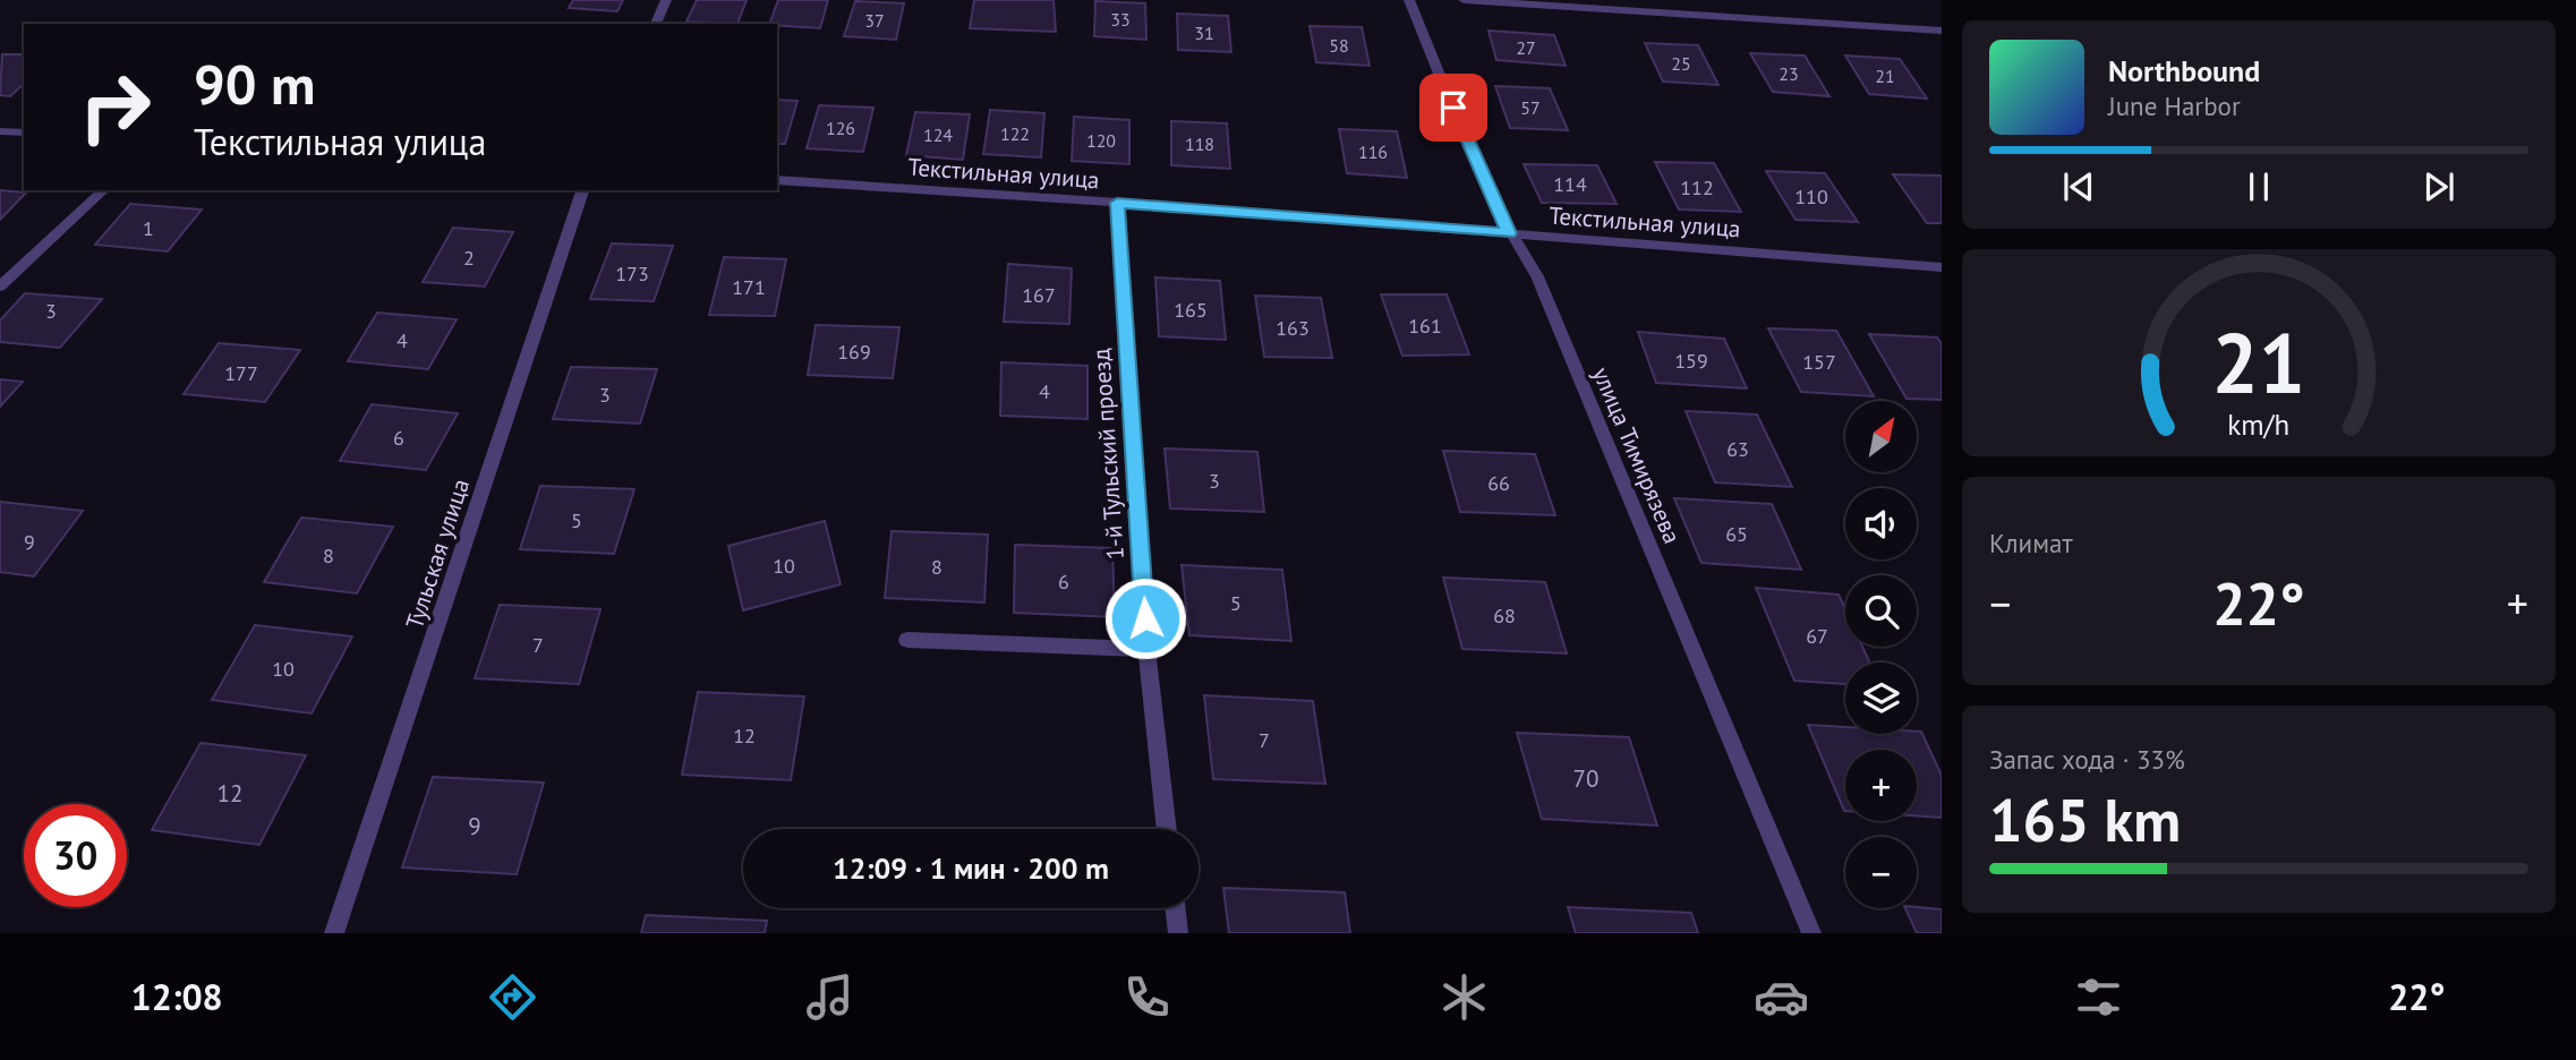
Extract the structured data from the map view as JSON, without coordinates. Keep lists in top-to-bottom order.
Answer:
{
  "streets": {
    "street": [
      "Текстильная улица",
      "1-й Тульский проезд",
      "улица Тимирязева",
      "Тульская улица"
    ]
  },
  "crossings": [
    ["Текстильная улица", "1-й Тульский проезд"],
    ["Текстильная улица", "улица Тимирязева"]
  ],
  "house_numbers": [
    "33",
    "37",
    "31",
    "58",
    "27",
    "25",
    "23",
    "21",
    "57",
    "126",
    "122",
    "124",
    "120",
    "118",
    "116",
    "114",
    "112",
    "110",
    "1",
    "2",
    "173",
    "171",
    "167",
    "165",
    "3",
    "161",
    "163",
    "4",
    "169",
    "159",
    "157",
    "177",
    "4",
    "3",
    "6",
    "63",
    "3",
    "66",
    "5",
    "65",
    "9",
    "8",
    "10",
    "8",
    "6",
    "5",
    "68",
    "67",
    "7",
    "10",
    "12",
    "7",
    "70",
    "12",
    "9"
  ],
  "north": "top right",
  "page": {
    "turn": ["90 m", "Текстильная улица"],
    "song": ["Northbound", "June Harbor"],
    "map_buttons": ["+", "−"],
    "tile": [
      "Климат",
      ["Запас хода · 33%", "165 km"]
    ],
    "heat": ["−", "22°", "+"],
    "limit": "30",
    "trip": "12:09 · 1 мин · 200 m",
    "tabs": ["12:08", "22°"],
    "gauge": ["21", "km/h"]
  }
}
